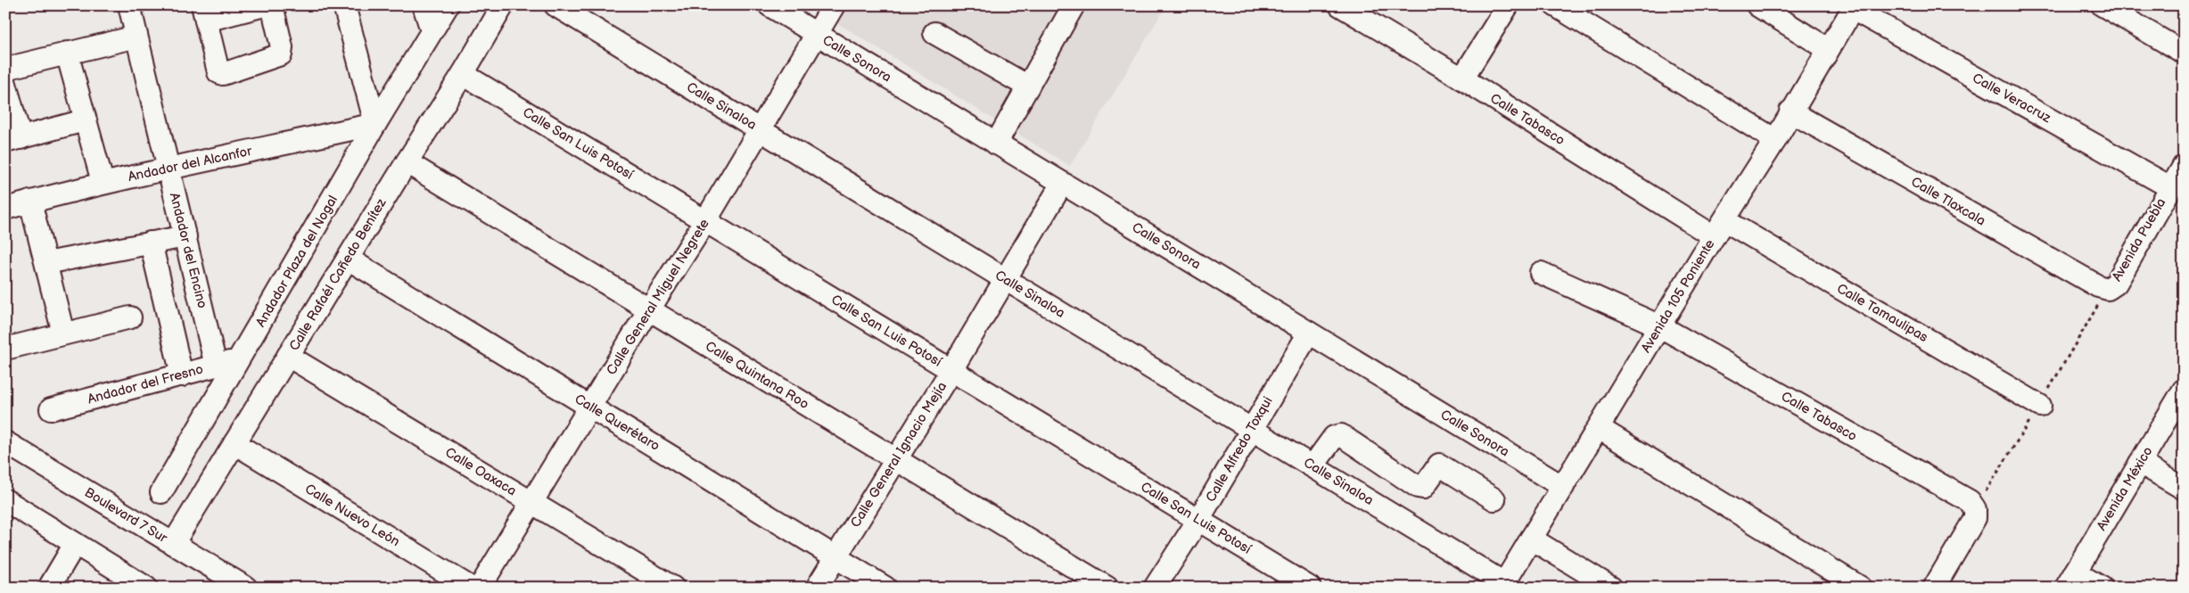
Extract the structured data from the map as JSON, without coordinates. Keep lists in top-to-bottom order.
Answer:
{
  "streets": {
    "street": [
      "Calle Sonora",
      "Calle Veracruz",
      "Calle Sinaloa",
      "Calle Tabasco",
      "Calle San Luis Potosí",
      "Andador del Alcanfor",
      "Calle Tlaxcala",
      "Avenida Puebla",
      "Andador del Encino",
      "Andador Plaza del Nogal",
      "Calle Rafaél Cañedo Benítez",
      "Avenida 105 Poniente",
      "Calle General Miguel Negrete",
      "Calle Tamaulipas",
      "Calle Quintana Roo",
      "Andador del Fresno",
      "Calle Querétaro",
      "Calle Alfredo Toxqui",
      "Calle General Ignacio Mejía",
      "Calle Oaxaca",
      "Avenida México",
      "Boulevard 7 Sur",
      "Calle Nuevo León"
    ]
  },
  "crossings": [
    ["Calle Sonora", "Avenida 105 Poniente"],
    ["Calle Sonora", "Calle General Miguel Negrete"],
    ["Calle Sonora", "Calle Alfredo Toxqui"],
    ["Calle Sonora", "Calle General Ignacio Mejía"],
    ["Calle Veracruz", "Avenida Puebla"],
    ["Calle Veracruz", "Avenida 105 Poniente"],
    ["Calle Sinaloa", "Avenida 105 Poniente"],
    ["Calle Sinaloa", "Calle General Miguel Negrete"],
    ["Calle Sinaloa", "Calle Alfredo Toxqui"],
    ["Calle Sinaloa", "Calle General Ignacio Mejía"],
    ["Calle Tabasco", "Avenida 105 Poniente"],
    ["Calle Tabasco", "Calle Tamaulipas"],
    ["Calle San Luis Potosí", "Calle Rafaél Cañedo Benítez"],
    ["Calle San Luis Potosí", "Calle General Miguel Negrete"],
    ["Calle San Luis Potosí", "Calle Alfredo Toxqui"],
    ["Calle San Luis Potosí", "Calle General Ignacio Mejía"],
    ["Andador del Alcanfor", "Andador del Encino"],
    ["Andador del Alcanfor", "Andador Plaza del Nogal"],
    ["Calle Tlaxcala", "Avenida Puebla"],
    ["Calle Tlaxcala", "Avenida 105 Poniente"],
    ["Andador del Encino", "Andador del Fresno"],
    ["Andador Plaza del Nogal", "Andador del Fresno"],
    ["Calle Rafaél Cañedo Benítez", "Calle Quintana Roo"],
    ["Calle Rafaél Cañedo Benítez", "Calle Querétaro"],
    ["Calle Rafaél Cañedo Benítez", "Calle Oaxaca"],
    ["Calle Rafaél Cañedo Benítez", "Boulevard 7 Sur"],
    ["Calle Rafaél Cañedo Benítez", "Calle Nuevo León"],
    ["Avenida 105 Poniente", "Calle Tamaulipas"],
    ["Calle General Miguel Negrete", "Calle Quintana Roo"],
    ["Calle General Miguel Negrete", "Calle Querétaro"],
    ["Calle General Miguel Negrete", "Calle Oaxaca"],
    ["Calle Quintana Roo", "Calle General Ignacio Mejía"],
    ["Calle Querétaro", "Calle General Ignacio Mejía"]
  ]
}
